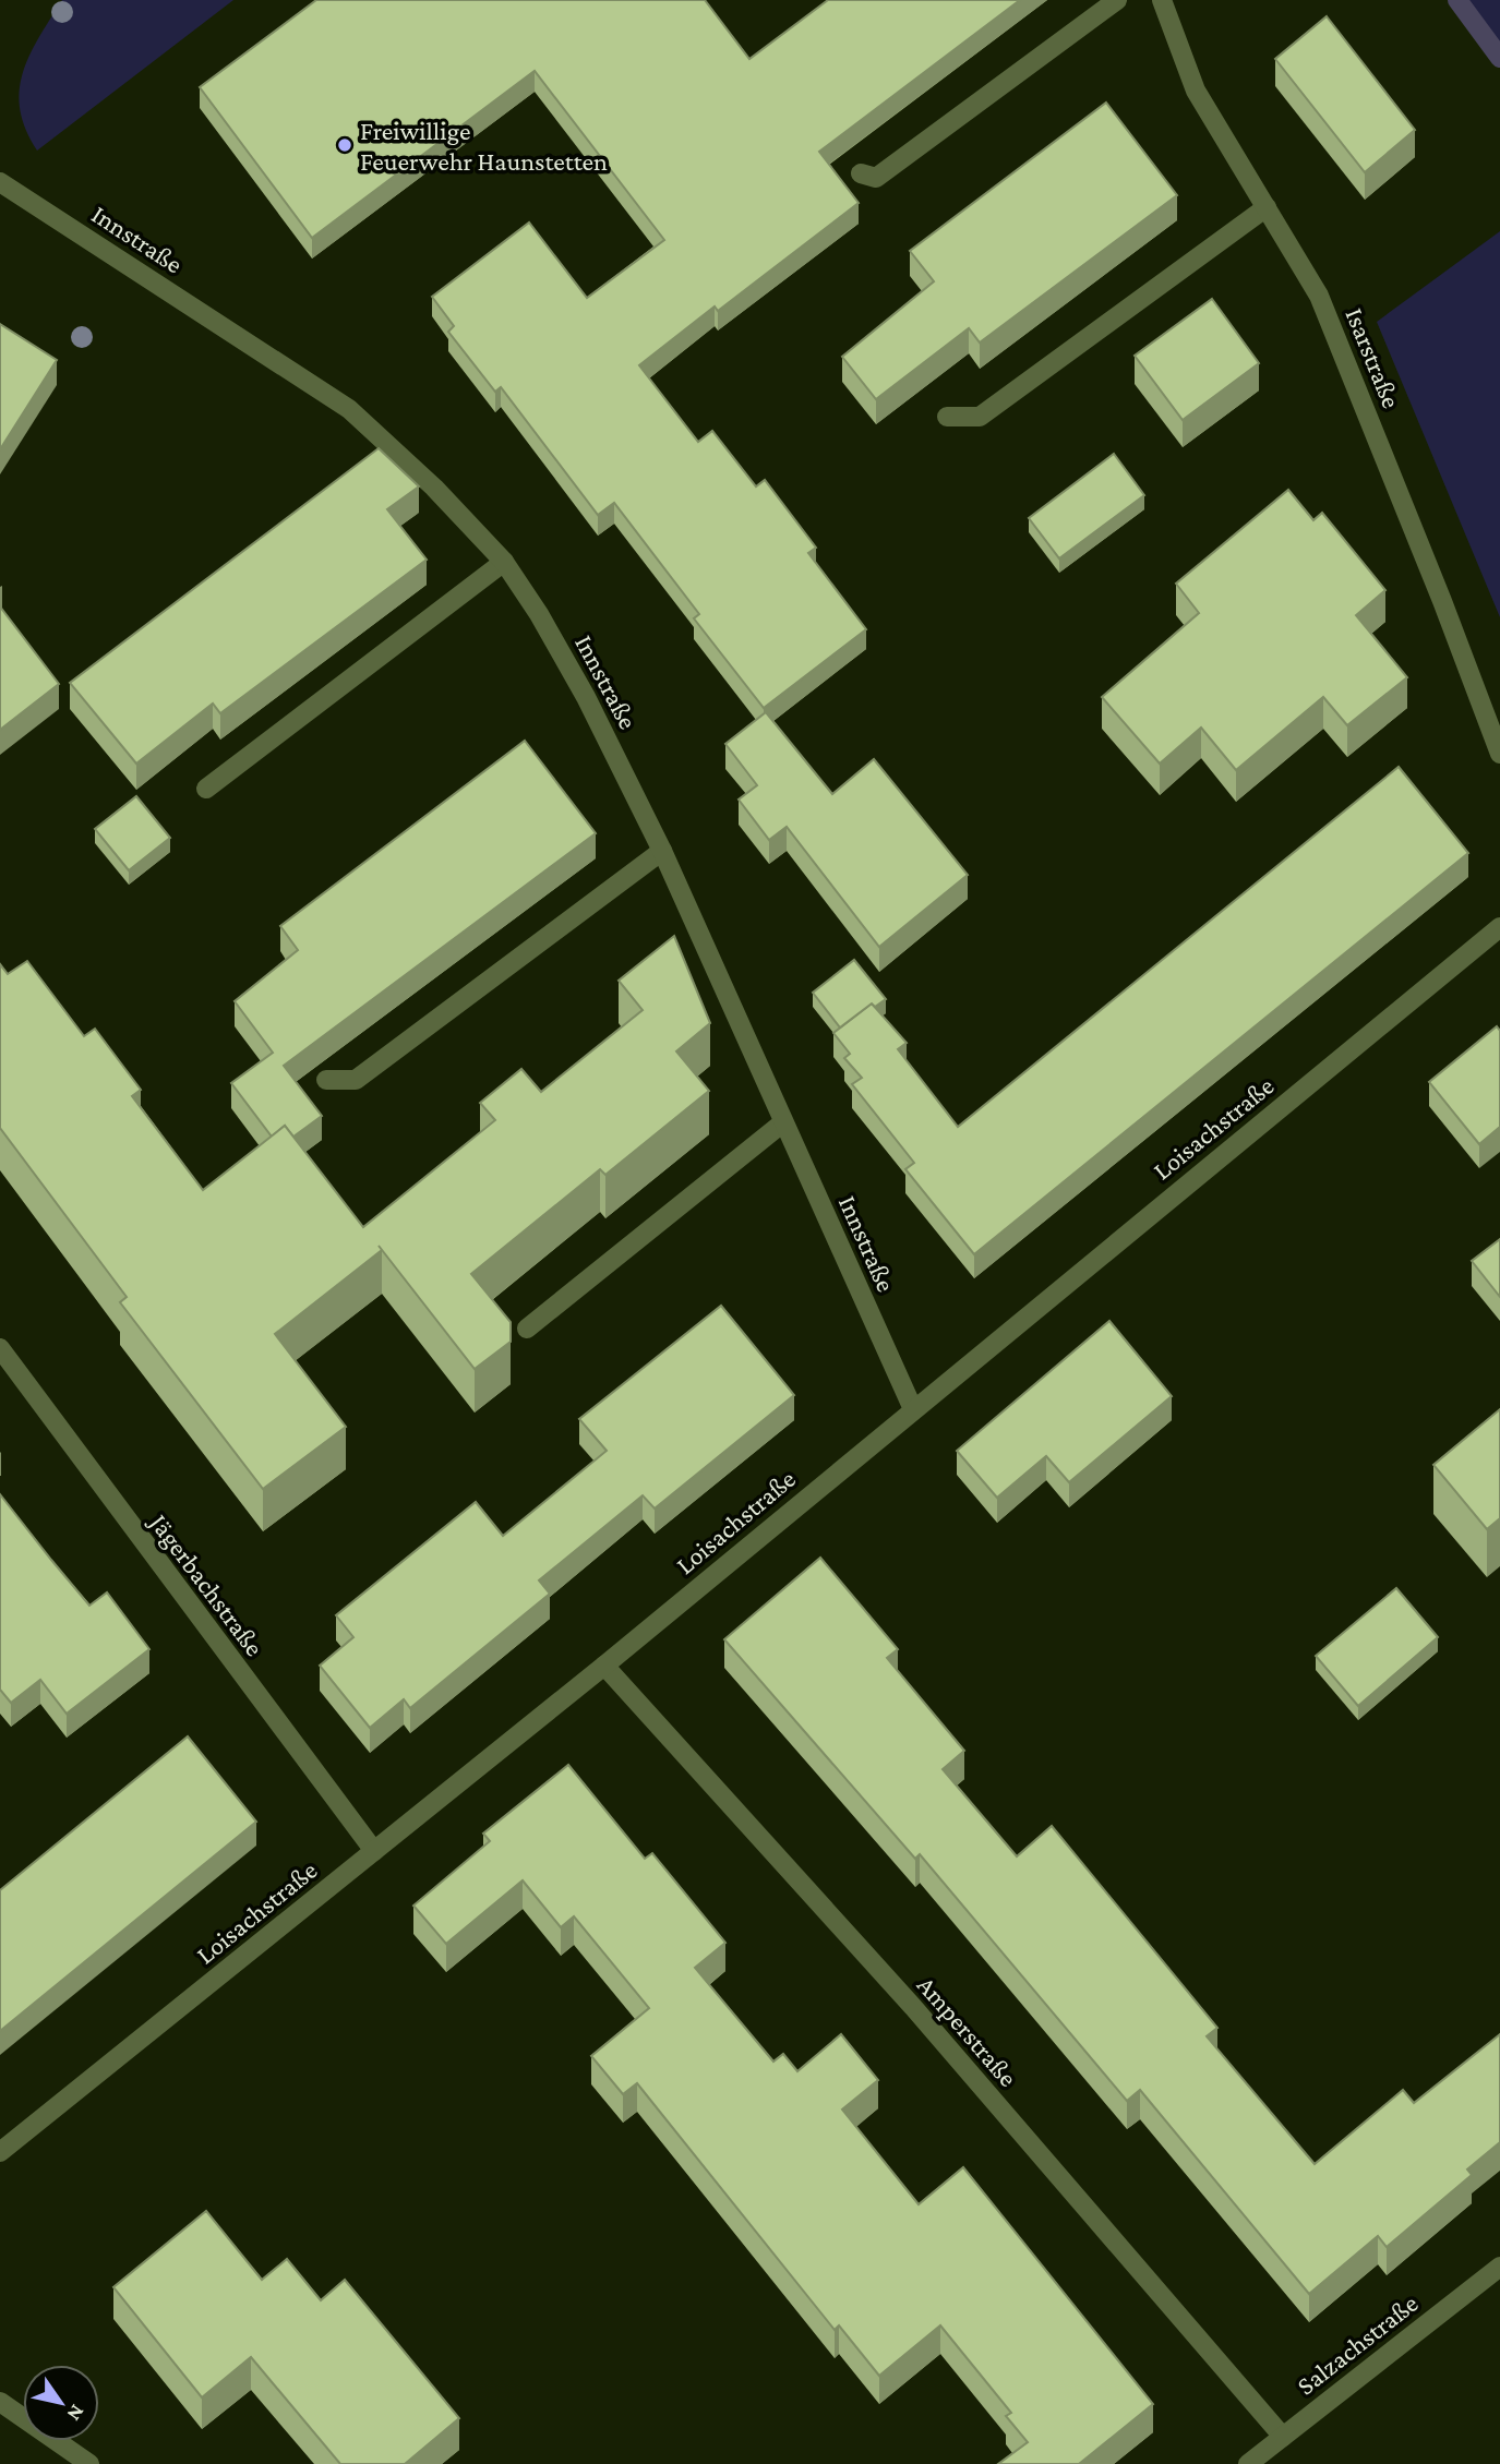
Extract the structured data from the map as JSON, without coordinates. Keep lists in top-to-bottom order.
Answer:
{
  "streets": {
    "street": [
      "Innstraße",
      "Isarstraße",
      "Loisachstraße",
      "Jägerbachstraße",
      "Amperstraße",
      "Salzachstraße"
    ]
  },
  "crossings": [
    ["Innstraße", "Loisachstraße"],
    ["Loisachstraße", "Jägerbachstraße"],
    ["Loisachstraße", "Amperstraße"],
    ["Amperstraße", "Salzachstraße"]
  ],
  "places": ["Freiwillige Feuerwehr Haunstetten"],
  "north": "bottom right"
}
